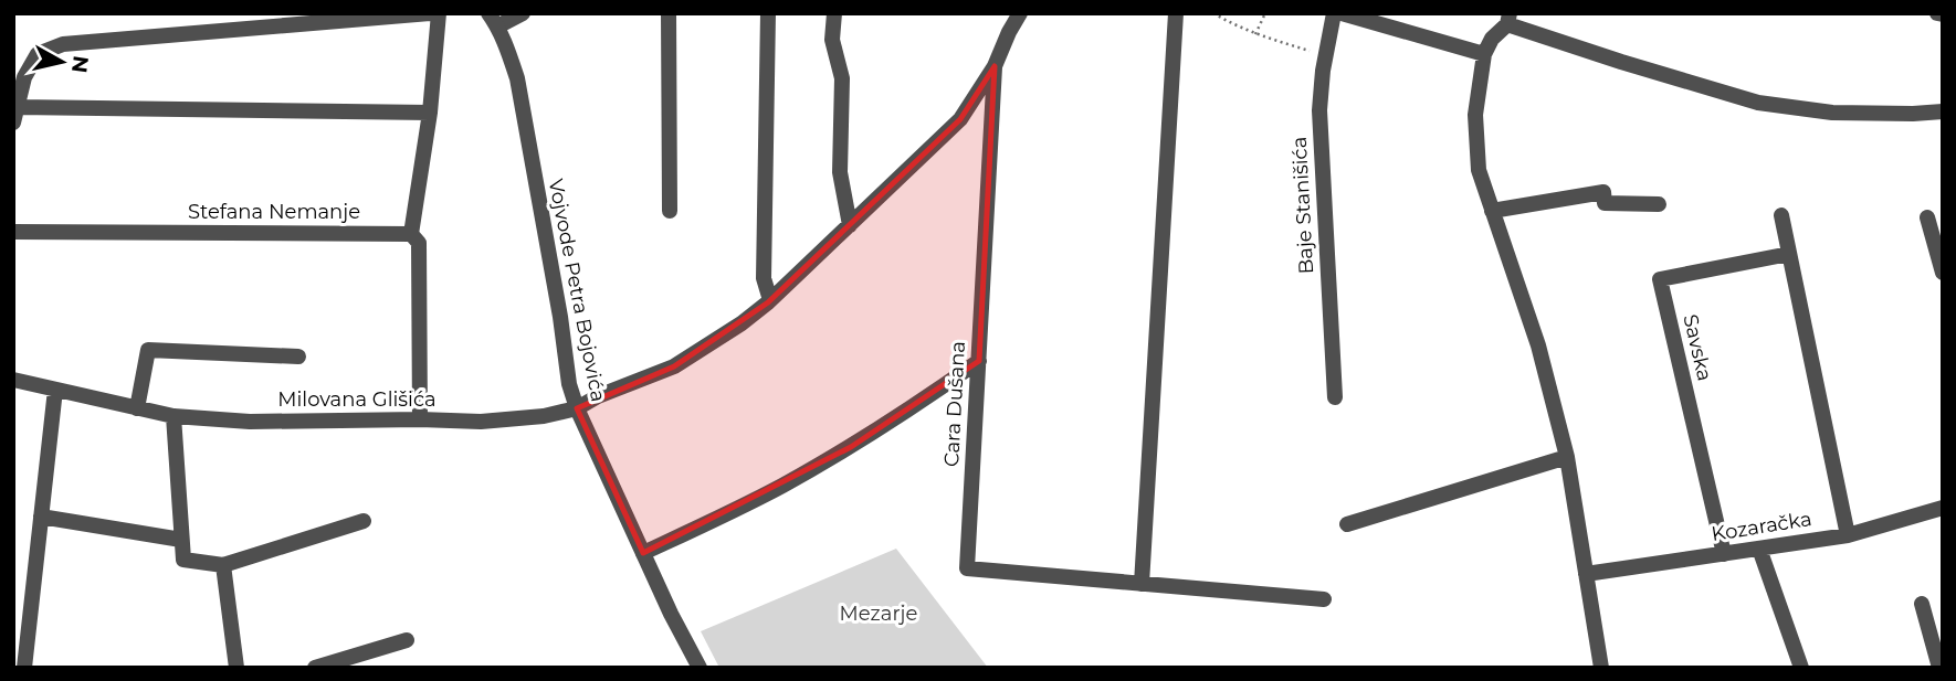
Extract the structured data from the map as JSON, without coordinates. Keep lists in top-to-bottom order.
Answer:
{
  "streets": {
    "street": [
      "Baje Stanišića",
      "Stefana Nemanje",
      "Vojvode Petra Bojovića",
      "Savska",
      "Milovana Glišića",
      "Cara Dušana",
      "Kozaračka"
    ]
  },
  "crossings": [
    ["Vojvode Petra Bojovića", "Milovana Glišića"],
    ["Savska", "Kozaračka"]
  ],
  "parks": ["Mezarje"],
  "north": "right"
}
